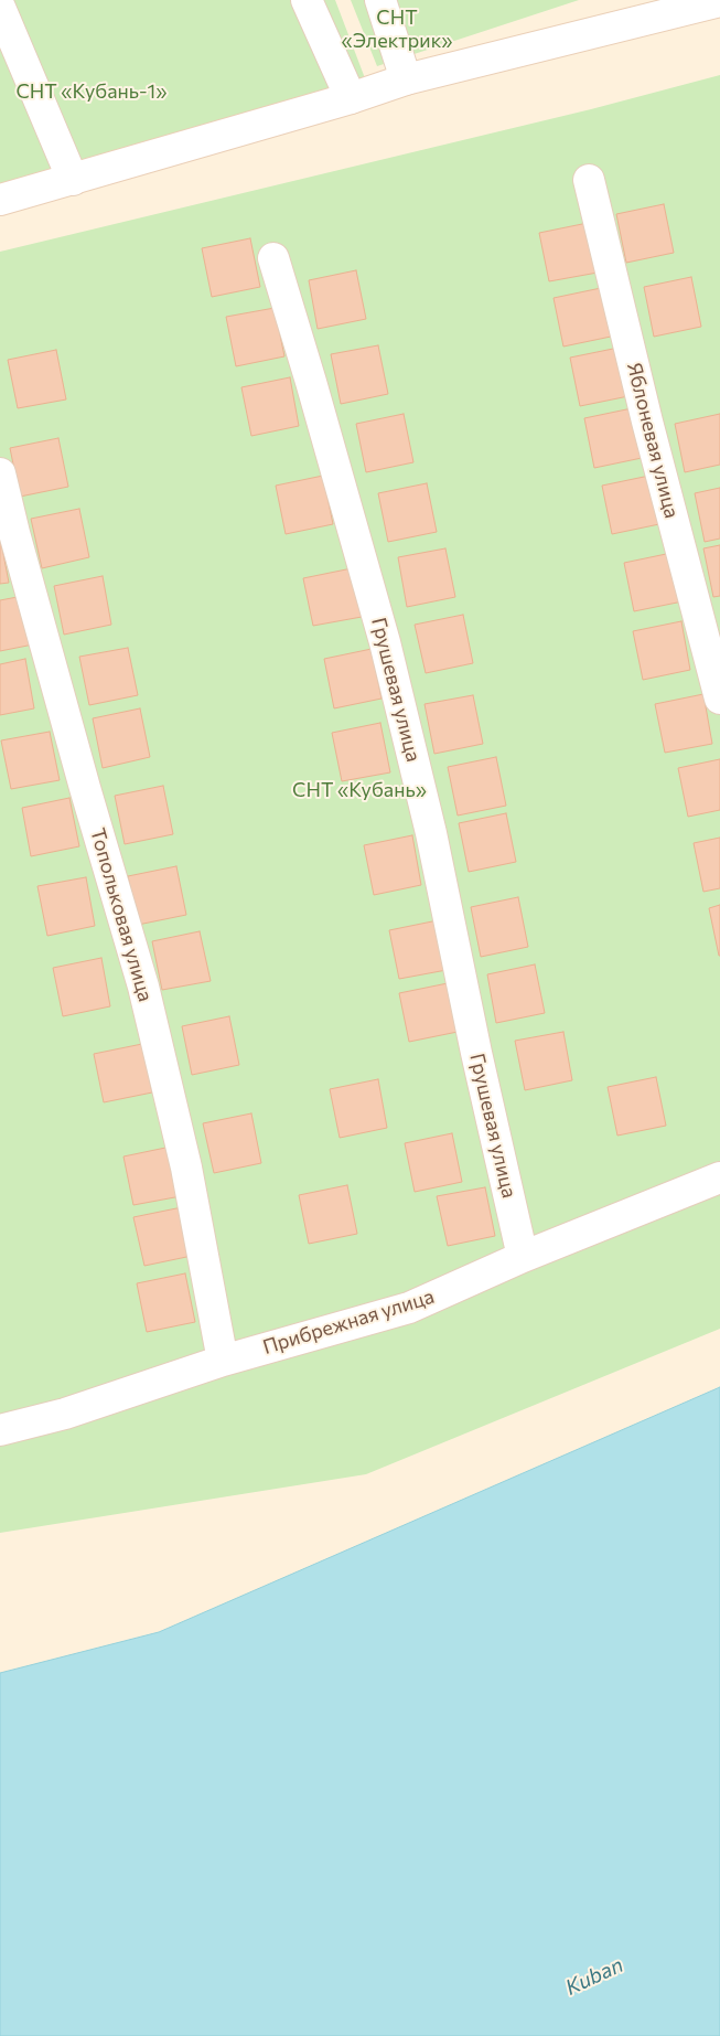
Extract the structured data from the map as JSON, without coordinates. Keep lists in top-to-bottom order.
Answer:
{
  "streets": {
    "street": [
      "Яблоневая улица",
      "Грушевая улица",
      "Топольковая улица",
      "Прибрежная улица"
    ]
  },
  "crossings": [
    ["Грушевая улица", "Прибрежная улица"],
    ["Топольковая улица", "Прибрежная улица"]
  ],
  "water": ["Kuban"],
  "parks": ["СНТ «Электрик»", "СНТ «Кубань-1»", "СНТ «Кубань»"]
}
